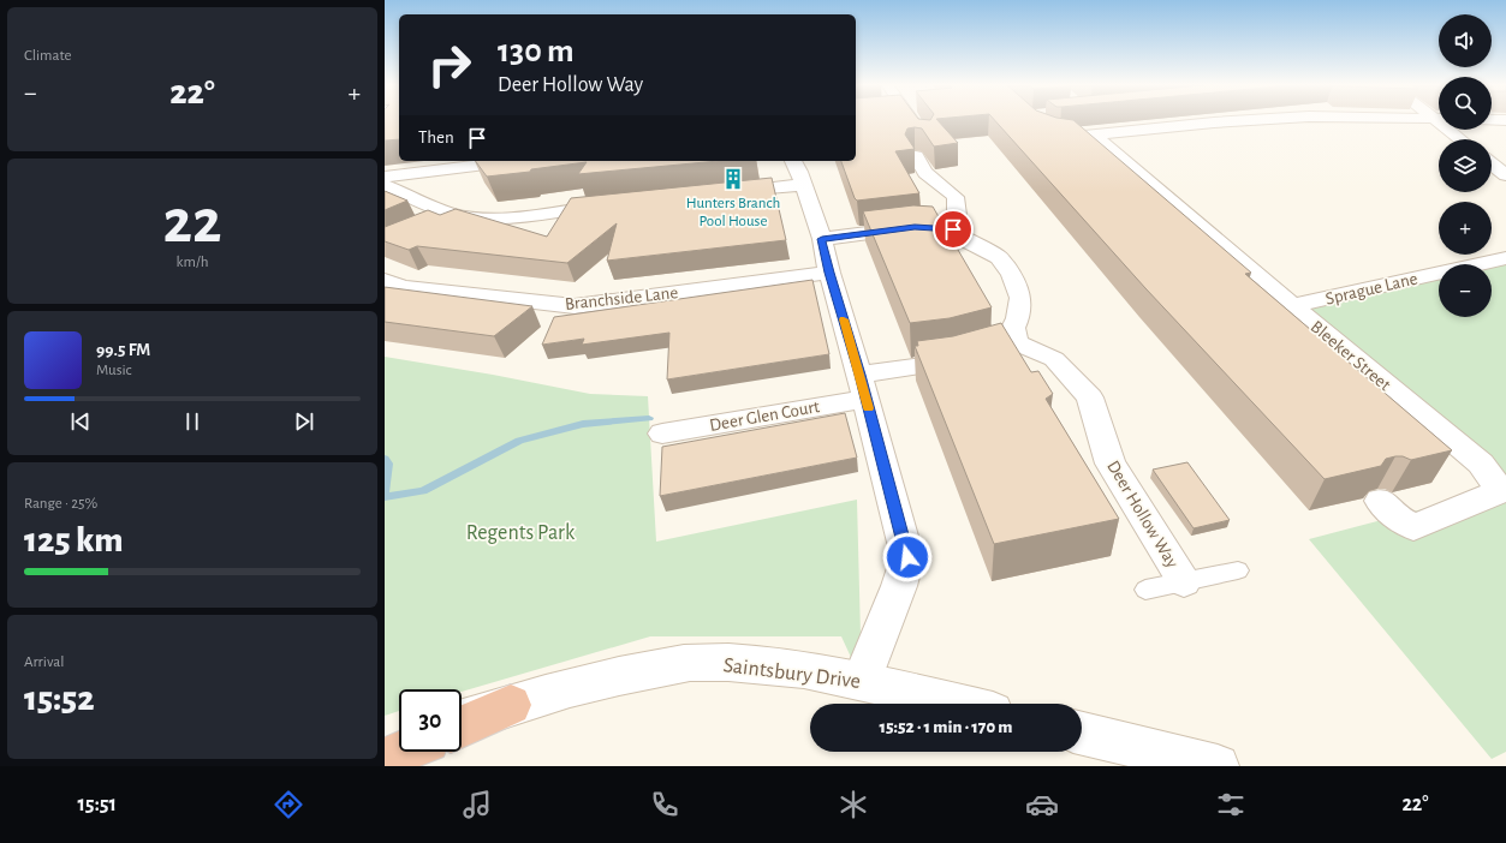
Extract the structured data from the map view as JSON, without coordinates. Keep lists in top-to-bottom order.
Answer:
{
  "streets": {
    "street": [
      "Sprague Lane",
      "Branchside Lane",
      "Bleeker Street",
      "Deer Glen Court",
      "Deer Hollow Way",
      "Saintsbury Drive"
    ]
  },
  "crossings": [
    ["Sprague Lane", "Bleeker Street"]
  ],
  "parks": ["Regents Park"],
  "places": {
    "building": ["Hunters Branch Pool House"]
  },
  "page": {
    "tile": [
      "Climate",
      ["22", "km/h"],
      ["Range · 25%", "125 km"],
      ["Arrival", "15:52"]
    ],
    "map_buttons": ["+", "−"],
    "turn": ["130 m", "Deer Hollow Way"],
    "heat": ["−", "22°", "+"],
    "then": "Then",
    "song": ["99.5 FM", "Music"],
    "limit": "30",
    "trip": "15:52 · 1 min · 170 m",
    "tabs": ["15:51", "22°"]
  }
}
